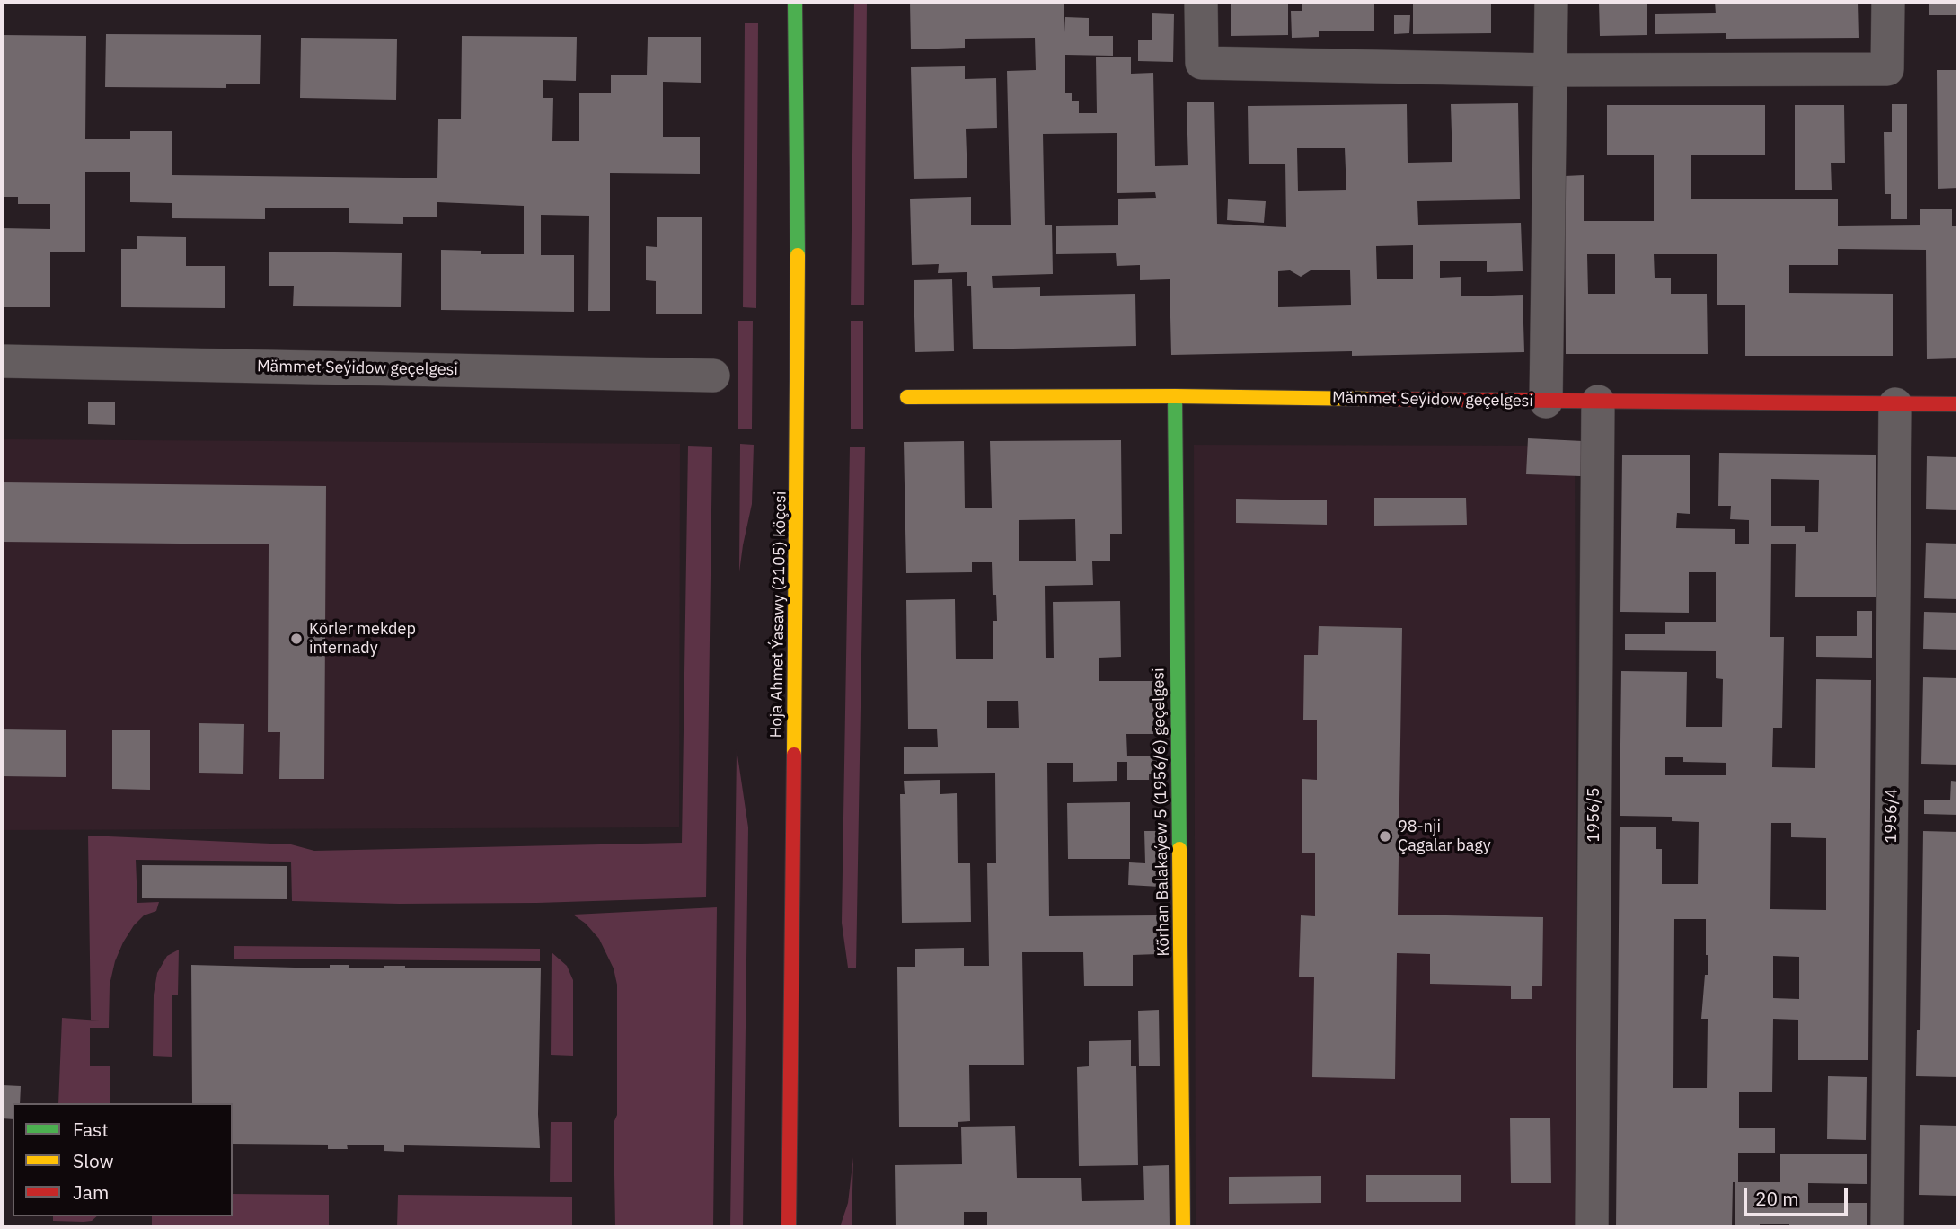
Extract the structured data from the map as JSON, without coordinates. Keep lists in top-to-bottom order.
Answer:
{
  "streets": {
    "street": [
      "Mämmet Seýidow geçelgesi",
      "Hoja Ahmet Ýasawy (2105) köçesi",
      "Körhan Balakaýew 5 (1956/6) geçelgesi",
      "1956/5",
      "1956/4"
    ]
  },
  "crossings": [
    ["Mämmet Seýidow geçelgesi", "Körhan Balakaýew 5 (1956/6) geçelgesi"],
    ["Mämmet Seýidow geçelgesi", "1956/5"],
    ["Mämmet Seýidow geçelgesi", "1956/4"]
  ],
  "places": ["Körler mekdep internady", "98-nji Çagalar bagy"],
  "legend": ["Fast", "Slow", "Jam"],
  "scale_bar": "20 m"
}
